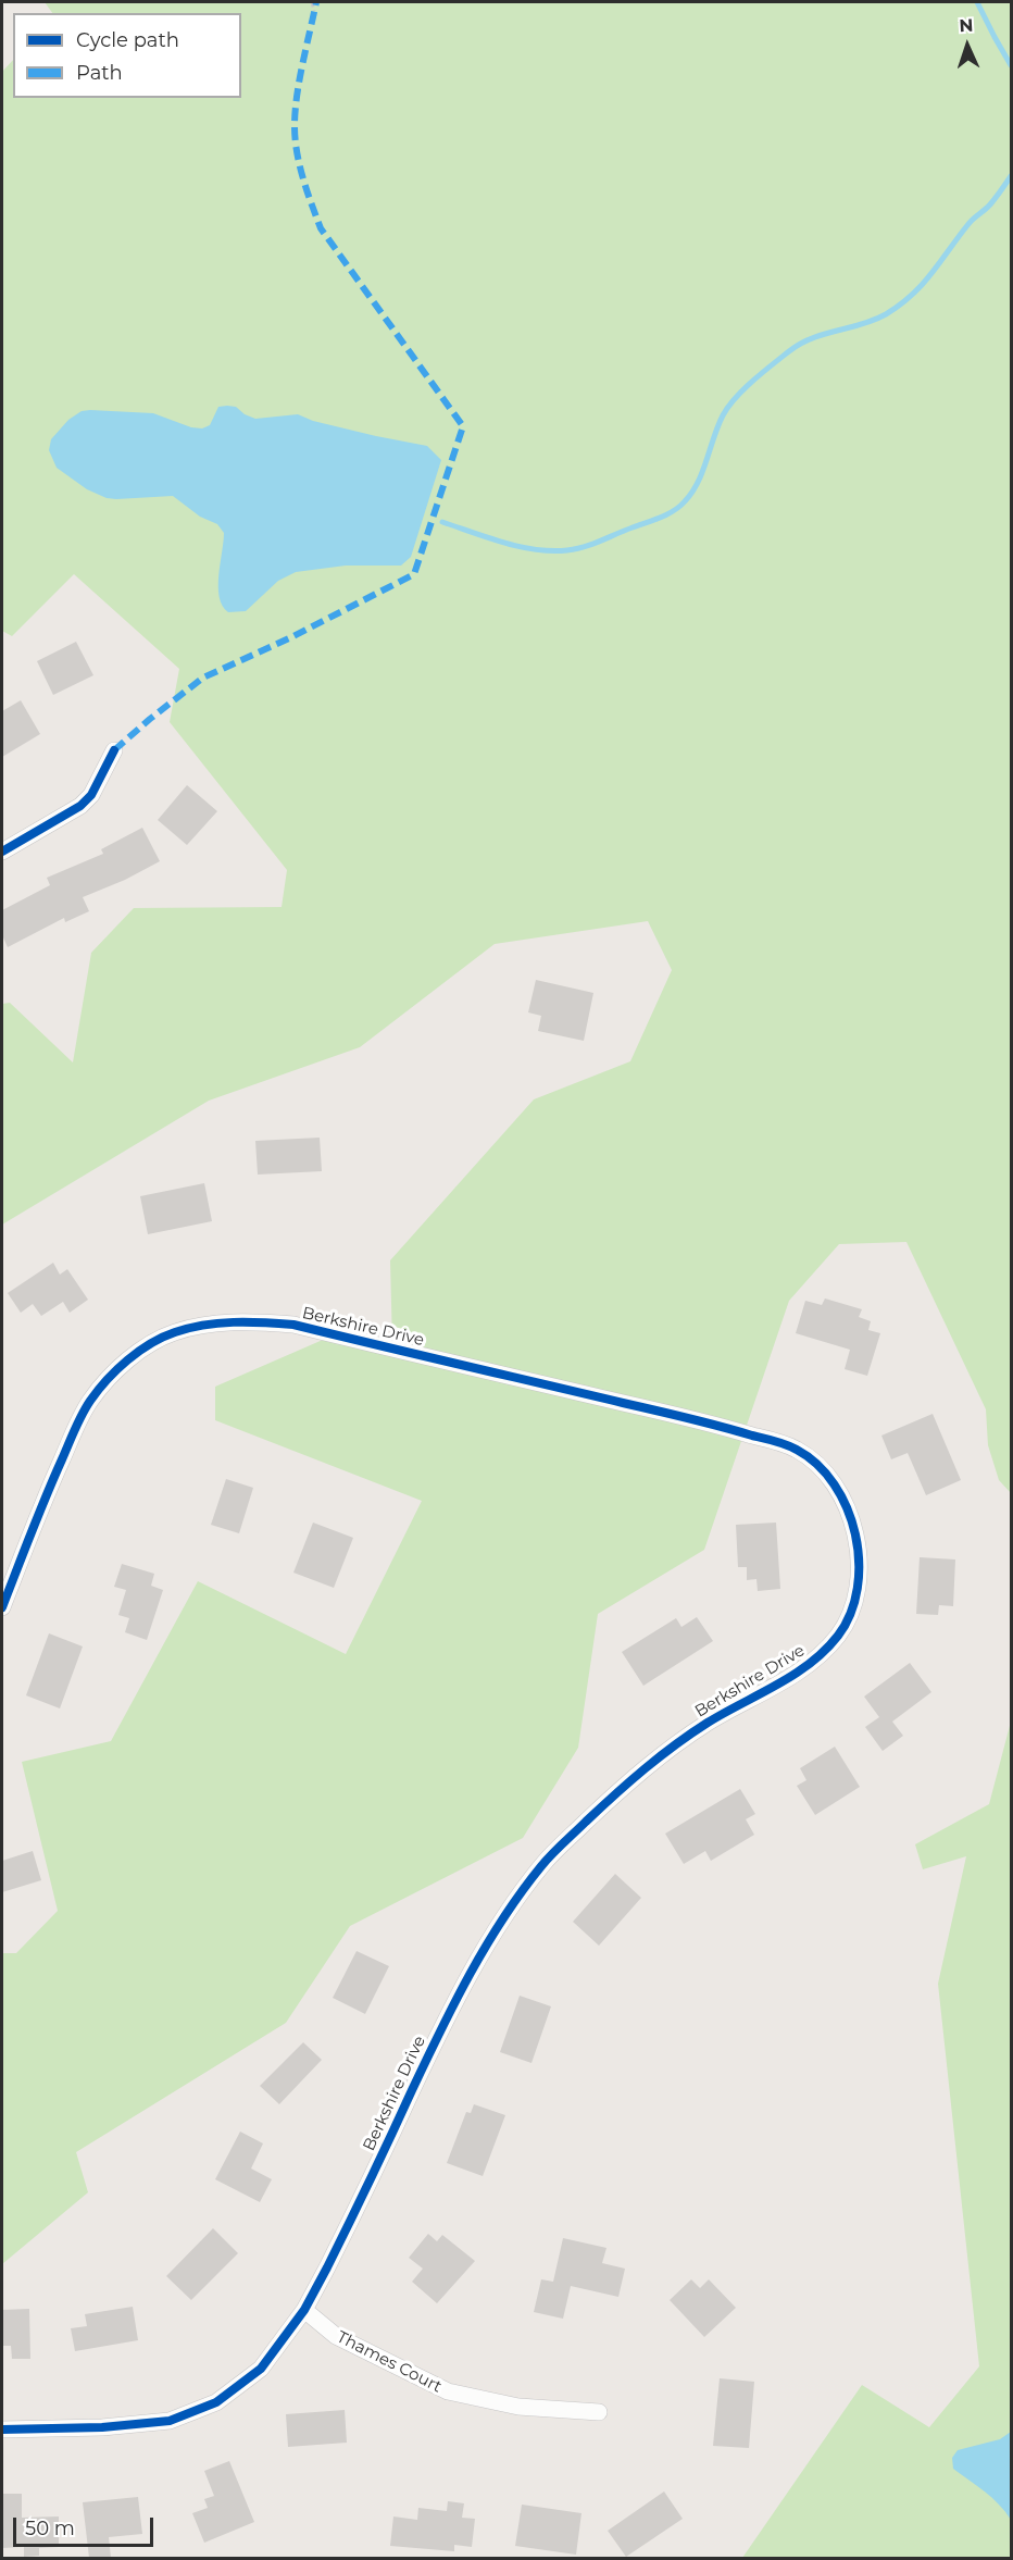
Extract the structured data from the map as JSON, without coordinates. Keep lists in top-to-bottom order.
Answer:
{
  "streets": {
    "street": ["Berkshire Drive", "Thames Court"]
  },
  "crossings": [
    ["Berkshire Drive", "Thames Court"]
  ],
  "legend": ["Cycle path", "Path"],
  "scale_bar": "50 m",
  "north": "top"
}
